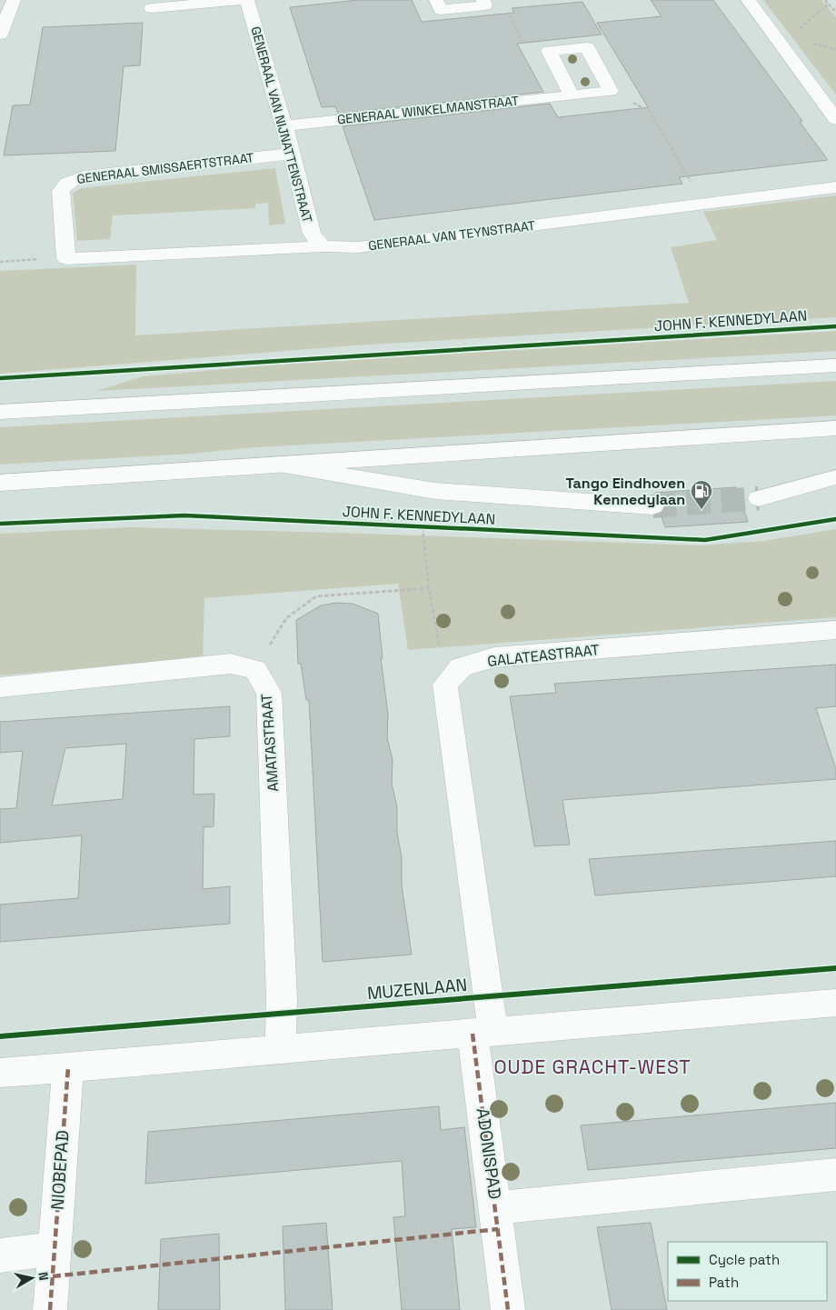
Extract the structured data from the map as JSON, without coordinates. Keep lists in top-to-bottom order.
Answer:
{
  "streets": {
    "street": [
      "GENERAAL WINKELMANSTRAAT",
      "GENERAAL VAN NIJNATTENSTRAAT",
      "GENERAAL SMISSAERTSTRAAT",
      "GENERAAL VAN TEYNSTRAAT",
      "GALATEASTRAAT",
      "AMATASTRAAT",
      "ADONISPAD",
      "NIOBEPAD"
    ],
    "cycle path": ["JOHN F. KENNEDYLAAN", "MUZENLAAN"]
  },
  "crossings": [
    ["GENERAAL WINKELMANSTRAAT", "GENERAAL VAN NIJNATTENSTRAAT"],
    ["GENERAAL VAN NIJNATTENSTRAAT", "GENERAAL SMISSAERTSTRAAT"],
    ["GENERAAL VAN NIJNATTENSTRAAT", "GENERAAL VAN TEYNSTRAAT"],
    ["GENERAAL SMISSAERTSTRAAT", "GENERAAL VAN TEYNSTRAAT"]
  ],
  "districts": ["OUDE GRACHT-WEST"],
  "places": {
    "fuel station": ["Tango Eindhoven Kennedylaan"]
  },
  "legend": ["Cycle path", "Path"],
  "north": "right"
}
